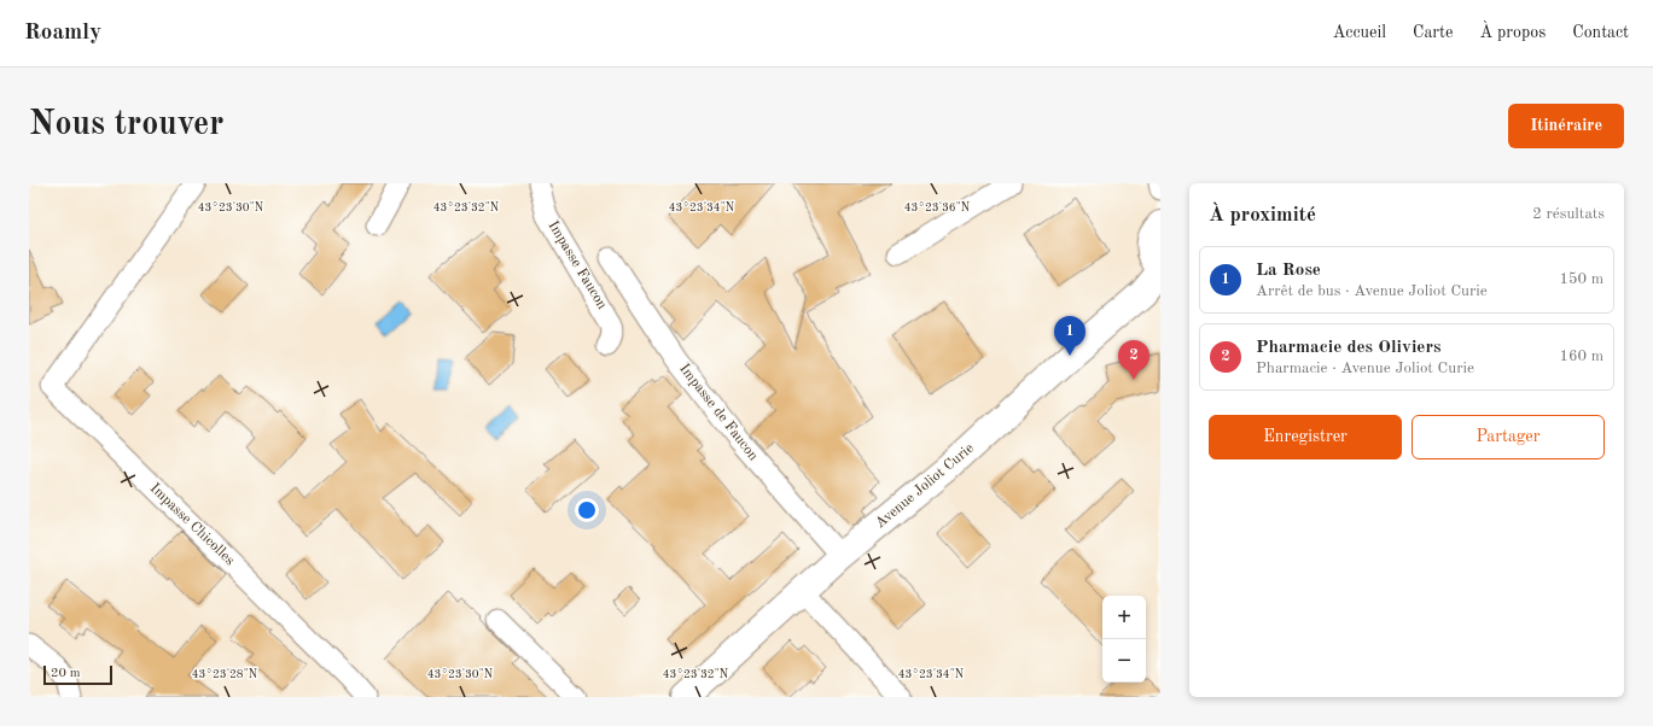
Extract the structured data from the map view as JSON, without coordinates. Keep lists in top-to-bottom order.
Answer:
{
  "streets": {
    "street": [
      "Impasse Faucon",
      "Impasse de Faucon",
      "Avenue Joliot Curie",
      "Impasse Chicolles"
    ]
  },
  "crossings": [
    ["Impasse de Faucon", "Avenue Joliot Curie"]
  ],
  "scale_bar": "20 m",
  "page": {
    "header": "Roamly",
    "nav": [
      "Accueil",
      "Carte",
      "À propos",
      "Contact"
    ],
    "buttons": [
      "Itinéraire",
      ["Enregistrer", "Partager"]
    ],
    "title": "Nous trouver",
    "heading": ["À proximité", "2 résultats"],
    "list": [
      {
        "mark": "1",
        "name": "La Rose",
        "note": "Arrêt de bus · Avenue Joliot Curie",
        "value": "150 m"
      },
      {
        "mark": "2",
        "name": "Pharmacie des Oliviers",
        "note": "Pharmacie · Avenue Joliot Curie",
        "value": "160 m"
      }
    ],
    "pins": ["1", "2"],
    "map_buttons": ["+", "−"],
    "scale": "20 m"
  },
  "coordinates": [
    "43°23'30\"N",
    "43°23'32\"N",
    "43°23'34\"N",
    "43°23'36\"N",
    "43°23'28\"N"
  ]
}
